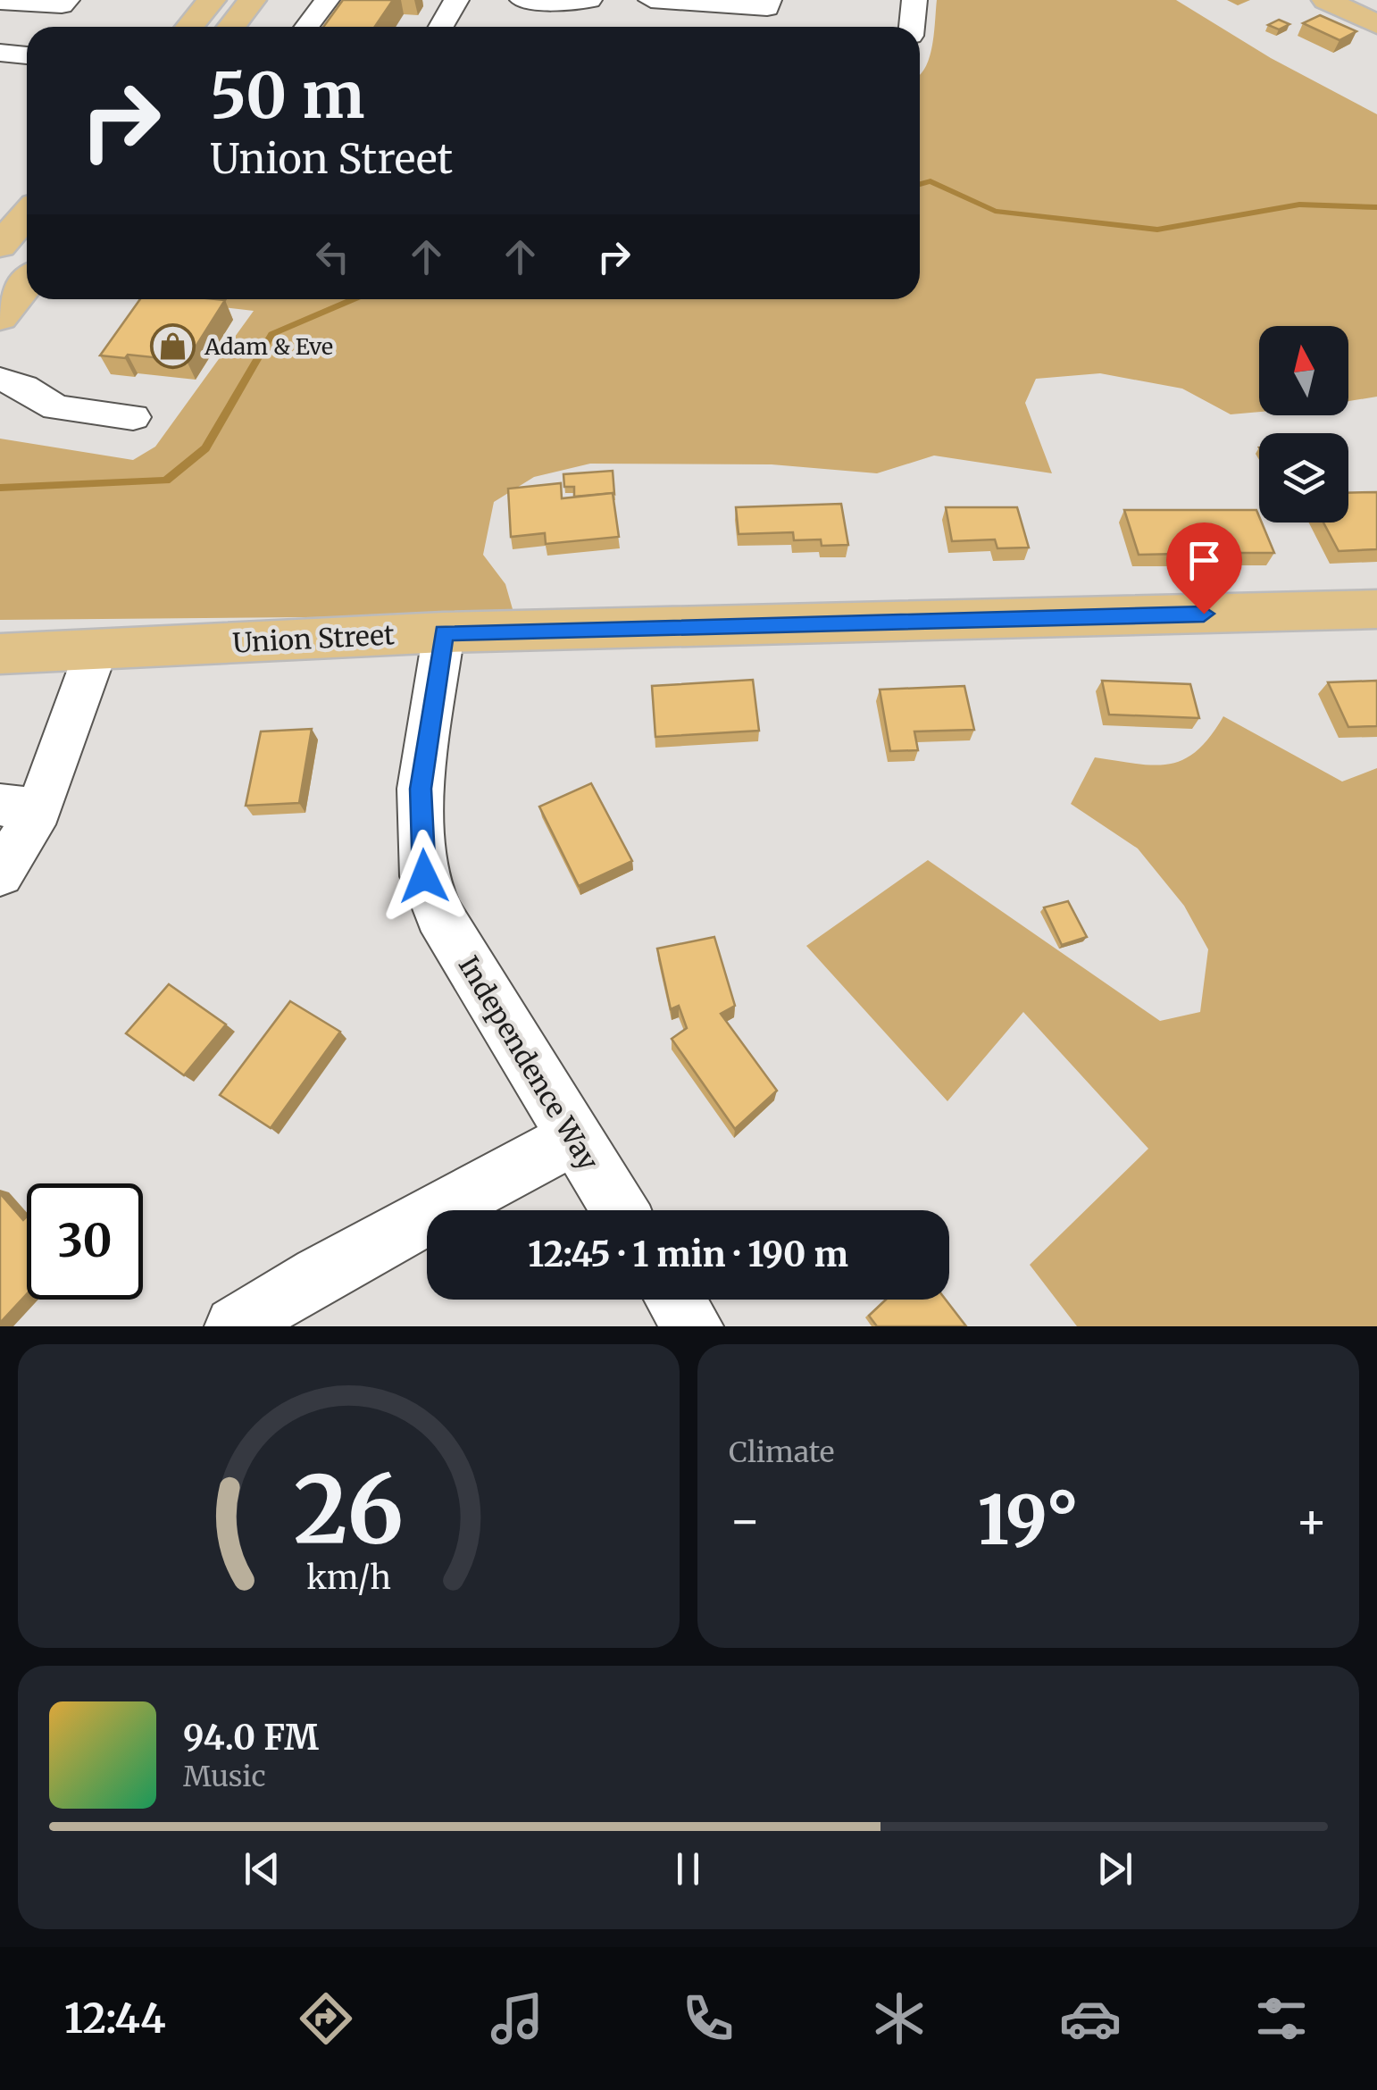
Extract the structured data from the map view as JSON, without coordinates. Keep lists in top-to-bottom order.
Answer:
{
  "streets": {
    "main road": ["Union Street"],
    "street": ["Independence Way"]
  },
  "crossings": [
    ["Union Street", "Independence Way"]
  ],
  "places": {
    "shop": ["Adam & Eve"]
  },
  "north": "top",
  "page": {
    "turn": ["50 m", "Union Street"],
    "limit": "30",
    "trip": "12:45 · 1 min · 190 m",
    "tile": "Climate",
    "heat": ["−", "19°", "+"],
    "song": ["94.0 FM", "Music"],
    "tabs": "12:44",
    "gauge": ["26", "km/h"]
  }
}
